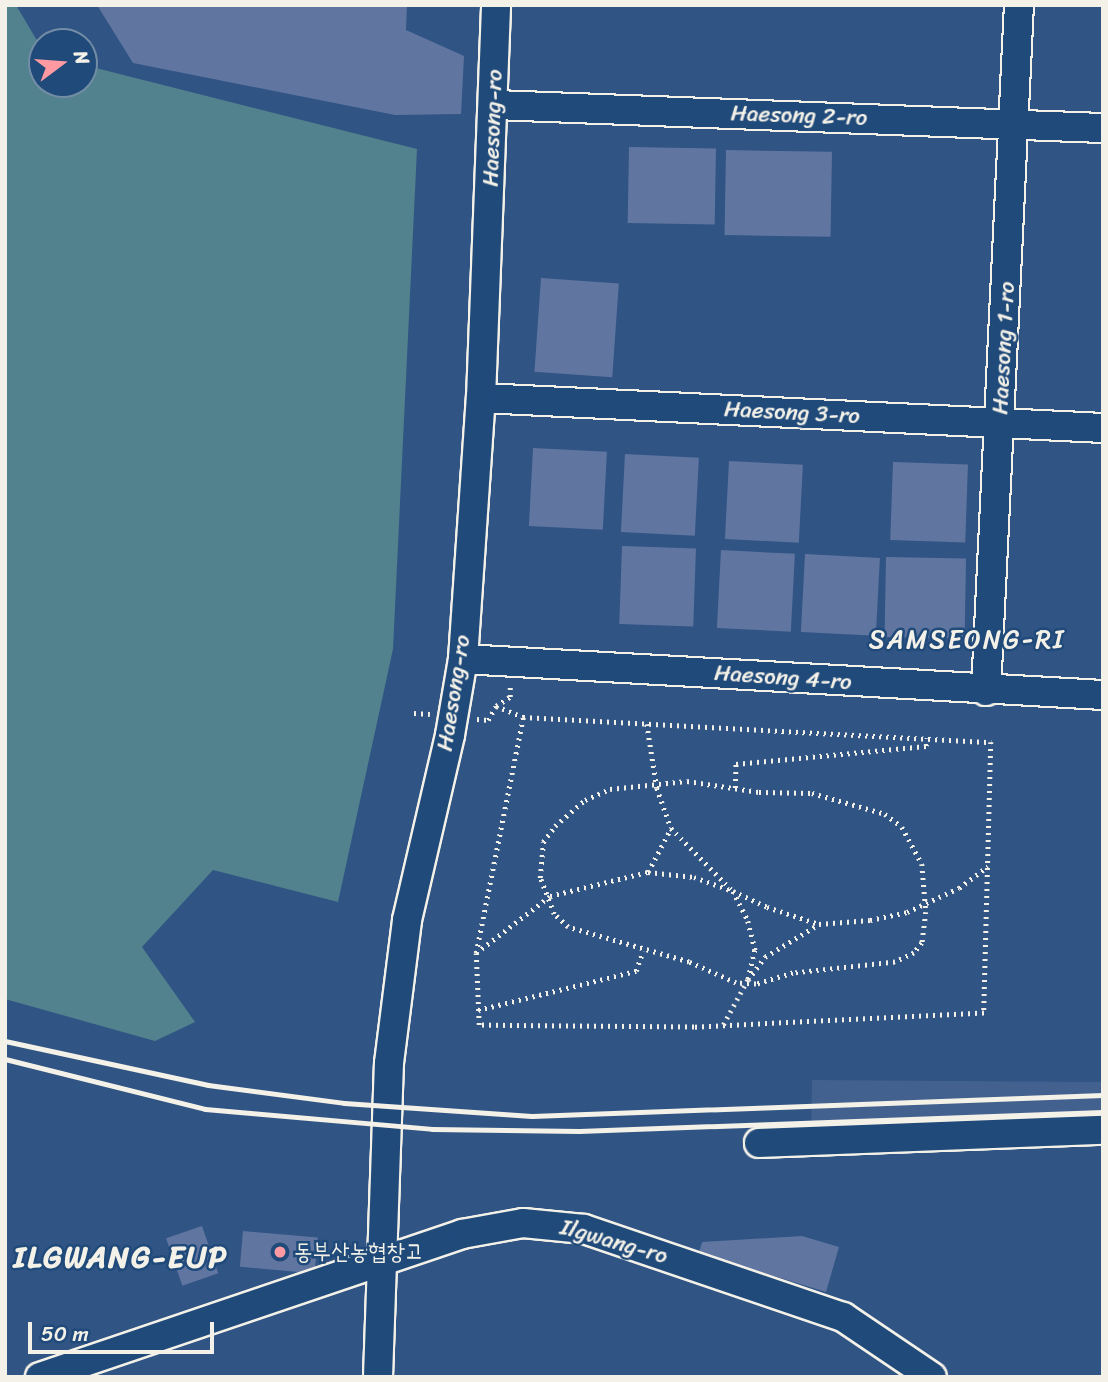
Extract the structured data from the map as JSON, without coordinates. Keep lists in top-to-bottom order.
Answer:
{
  "streets": {
    "street": [
      "Haesong 2-ro",
      "Haesong-ro",
      "Haesong 1-ro",
      "Haesong 3-ro",
      "Haesong 4-ro",
      "Ilgwang-ro"
    ]
  },
  "crossings": [
    ["Haesong 2-ro", "Haesong-ro"],
    ["Haesong 2-ro", "Haesong 1-ro"],
    ["Haesong-ro", "Haesong 3-ro"],
    ["Haesong-ro", "Haesong 4-ro"],
    ["Haesong-ro", "Ilgwang-ro"],
    ["Haesong 1-ro", "Haesong 3-ro"],
    ["Haesong 1-ro", "Haesong 4-ro"]
  ],
  "districts": ["SAMSEONG-RI", "ILGWANG-EUP"],
  "places": ["동부산농협창고"],
  "scale_bar": "50 m",
  "north": "right"
}
